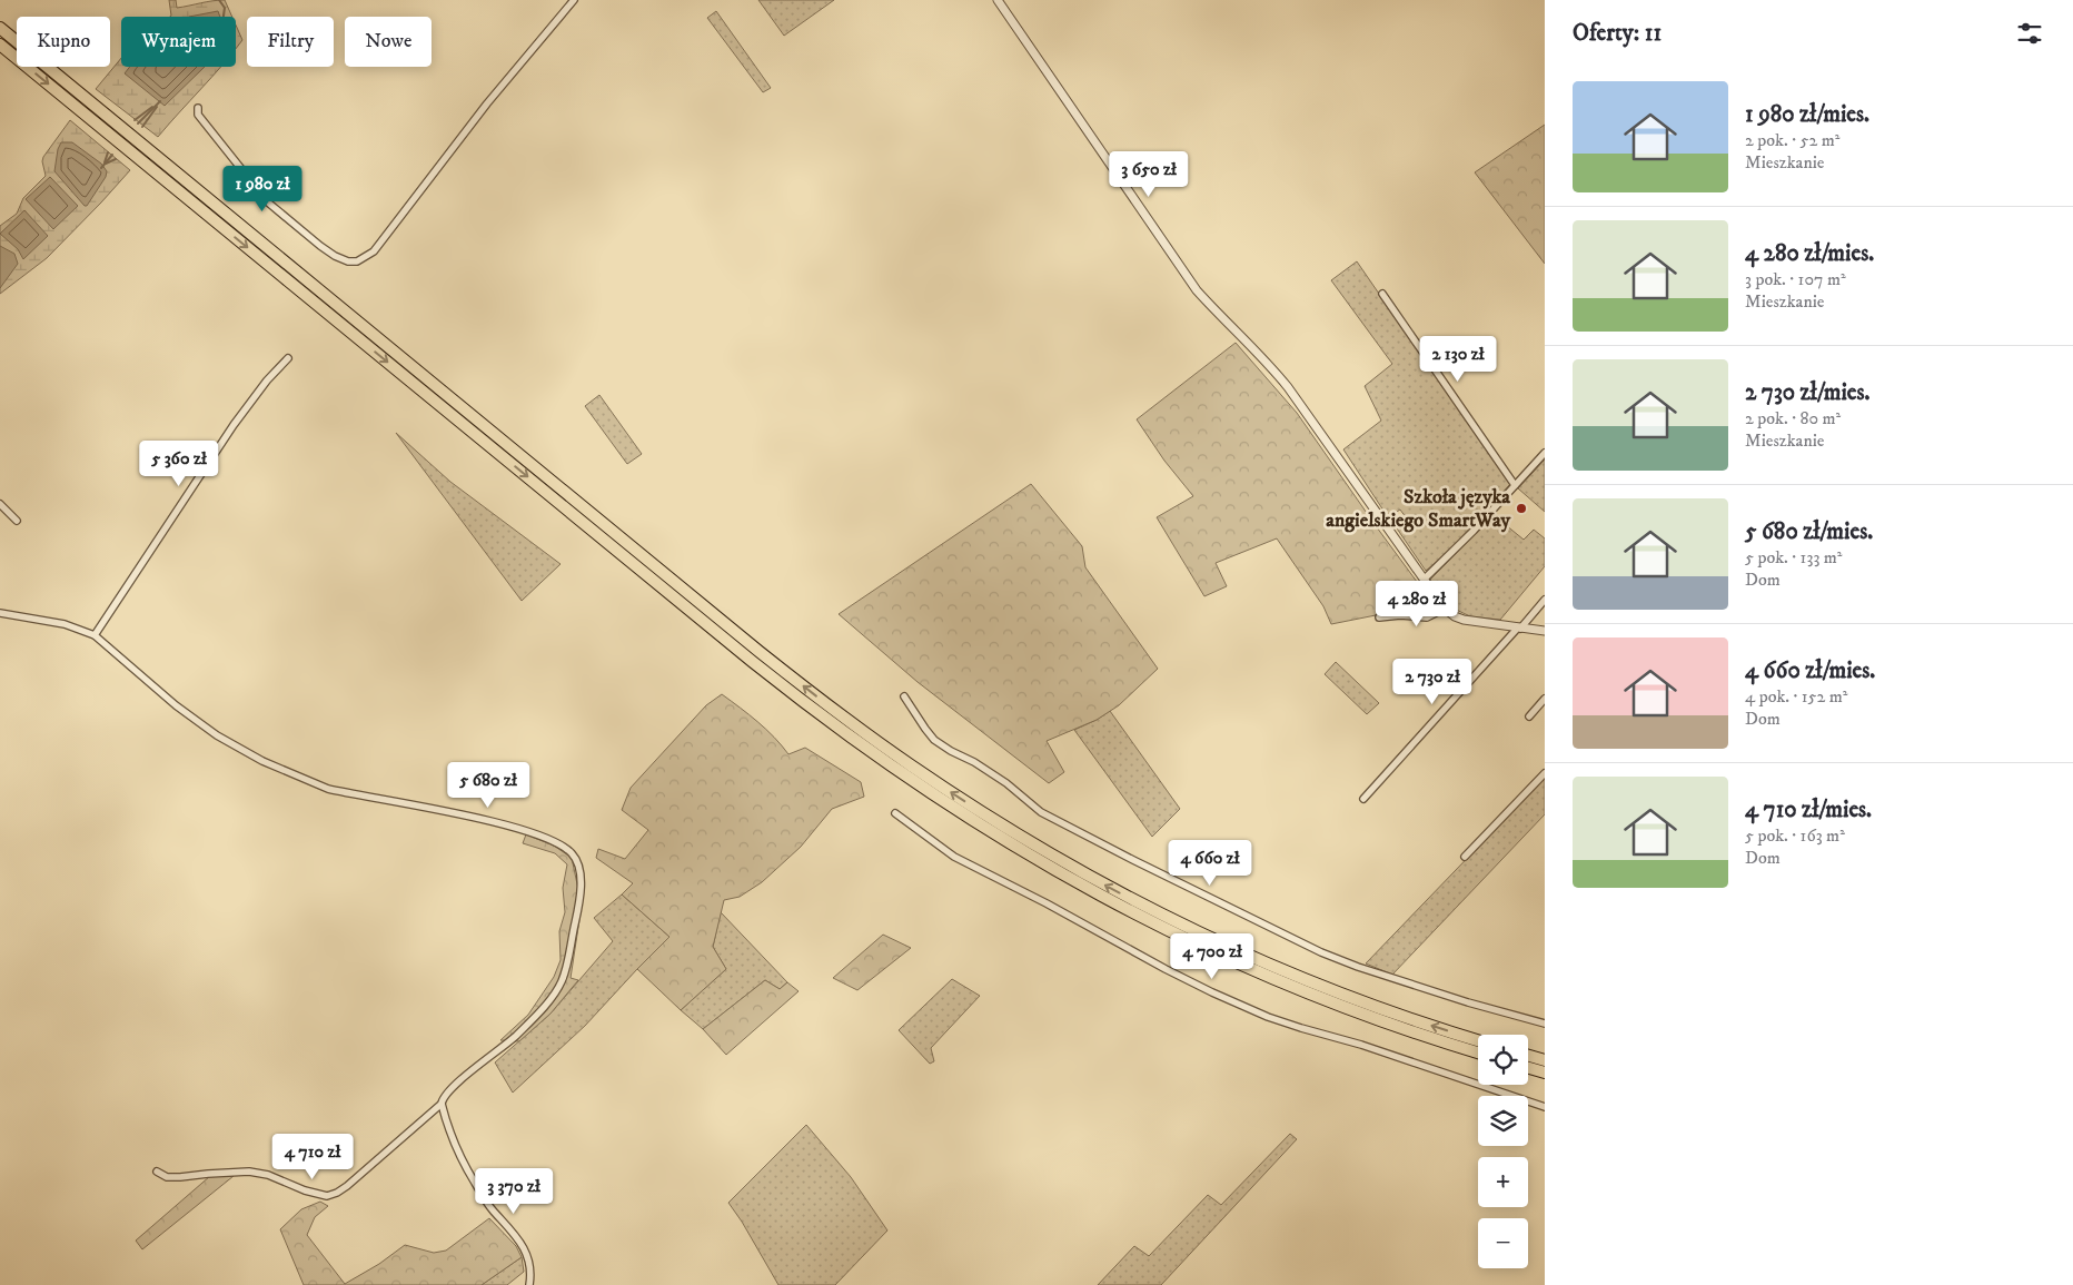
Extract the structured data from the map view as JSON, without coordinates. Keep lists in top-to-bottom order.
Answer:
{
  "places": ["Szkoła języka angielskiego SmartWay"],
  "page": {
    "heading": "Oferty: 11",
    "chip": [
      "Kupno",
      "Wynajem",
      "Filtry",
      "Nowe"
    ],
    "list": [
      {
        "name": "1 980 zł/mies.",
        "note": "2 pok. · 52 m² · Mieszkanie"
      },
      {
        "name": "4 280 zł/mies.",
        "note": "3 pok. · 107 m² · Mieszkanie"
      },
      {
        "name": "2 730 zł/mies.",
        "note": "2 pok. · 80 m² · Mieszkanie"
      },
      {
        "name": "5 680 zł/mies.",
        "note": "5 pok. · 133 m² · Dom"
      },
      {
        "name": "4 660 zł/mies.",
        "note": "4 pok. · 152 m² · Dom"
      },
      {
        "name": "4 710 zł/mies.",
        "note": "5 pok. · 163 m² · Dom"
      }
    ],
    "price": [
      "3 650 zł",
      "1 980 zł",
      "2 130 zł",
      "5 360 zł",
      "4 280 zł",
      "2 730 zł",
      "5 680 zł",
      "4 660 zł",
      "4 700 zł",
      "4 710 zł",
      "3 370 zł"
    ],
    "map_buttons": ["+", "−"]
  }
}
